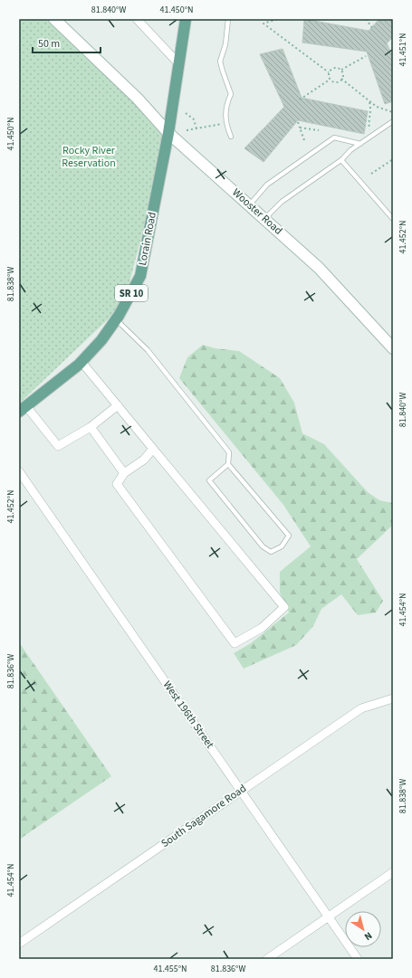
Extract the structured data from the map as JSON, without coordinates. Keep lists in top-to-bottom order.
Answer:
{
  "streets": {
    "main road": ["Wooster Road", "Lorain Road", "SR 10"],
    "street": ["West 196th Street", "South Sagamore Road"]
  },
  "crossings": [
    ["Wooster Road", "Lorain Road"],
    ["West 196th Street", "South Sagamore Road"]
  ],
  "parks": ["Rocky River Reservation"],
  "scale_bar": "50 m",
  "north": "bottom right",
  "coordinates": [
    "81.840°W",
    "41.450°N",
    "41.451°N",
    "41.452°N",
    "81.838°W",
    "41.454°N",
    "81.836°W",
    "41.455°N"
  ]
}
